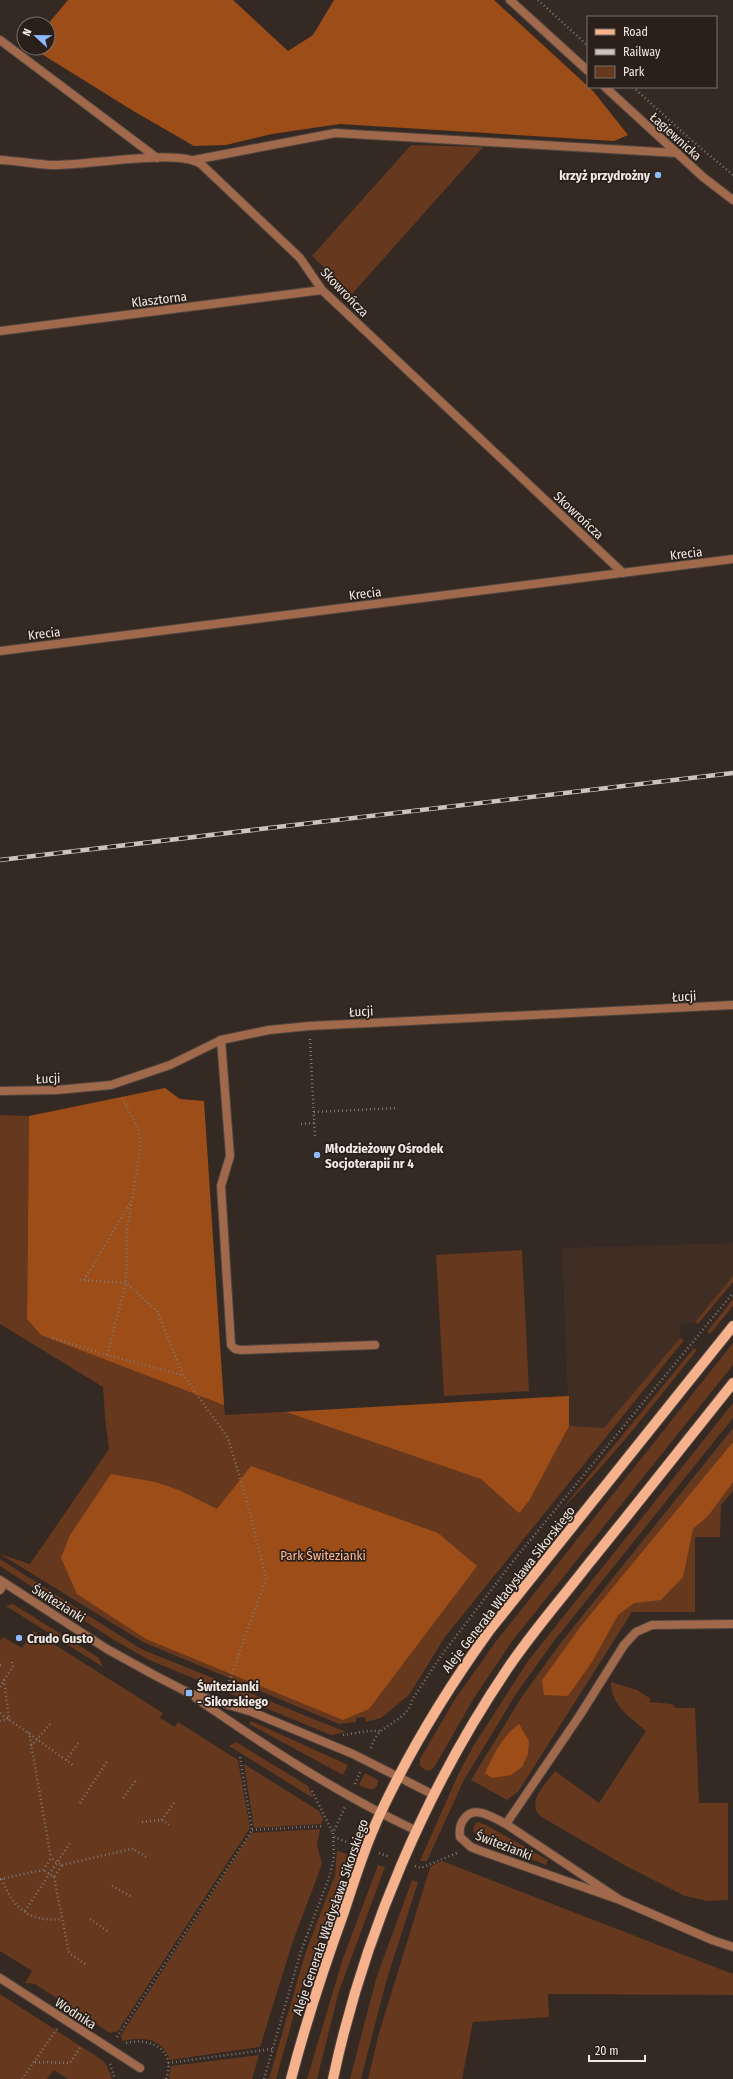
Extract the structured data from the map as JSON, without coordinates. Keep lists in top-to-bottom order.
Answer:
{
  "streets": {
    "main road": ["Aleje Generała Władysława Sikorskiego"],
    "street": [
      "Łagiewnicka",
      "Skowrończa",
      "Klasztorna",
      "Krecia",
      "Łucji",
      "Świtezianki",
      "Wodnika"
    ]
  },
  "crossings": [
    ["Skowrończa", "Klasztorna"],
    ["Skowrończa", "Krecia"],
    ["Aleje Generała Władysława Sikorskiego", "Świtezianki"]
  ],
  "parks": ["Park Świtezianki"],
  "places": {
    "other": ["krzyż przydrożny", "Młodzieżowy Ośrodek Socjoterapii nr 4", "Crudo Gusto"],
    "transit": ["Świtezianki - Sikorskiego"]
  },
  "legend": ["Road", "Railway", "Park"],
  "scale_bar": "20 m",
  "north": "left"
}
